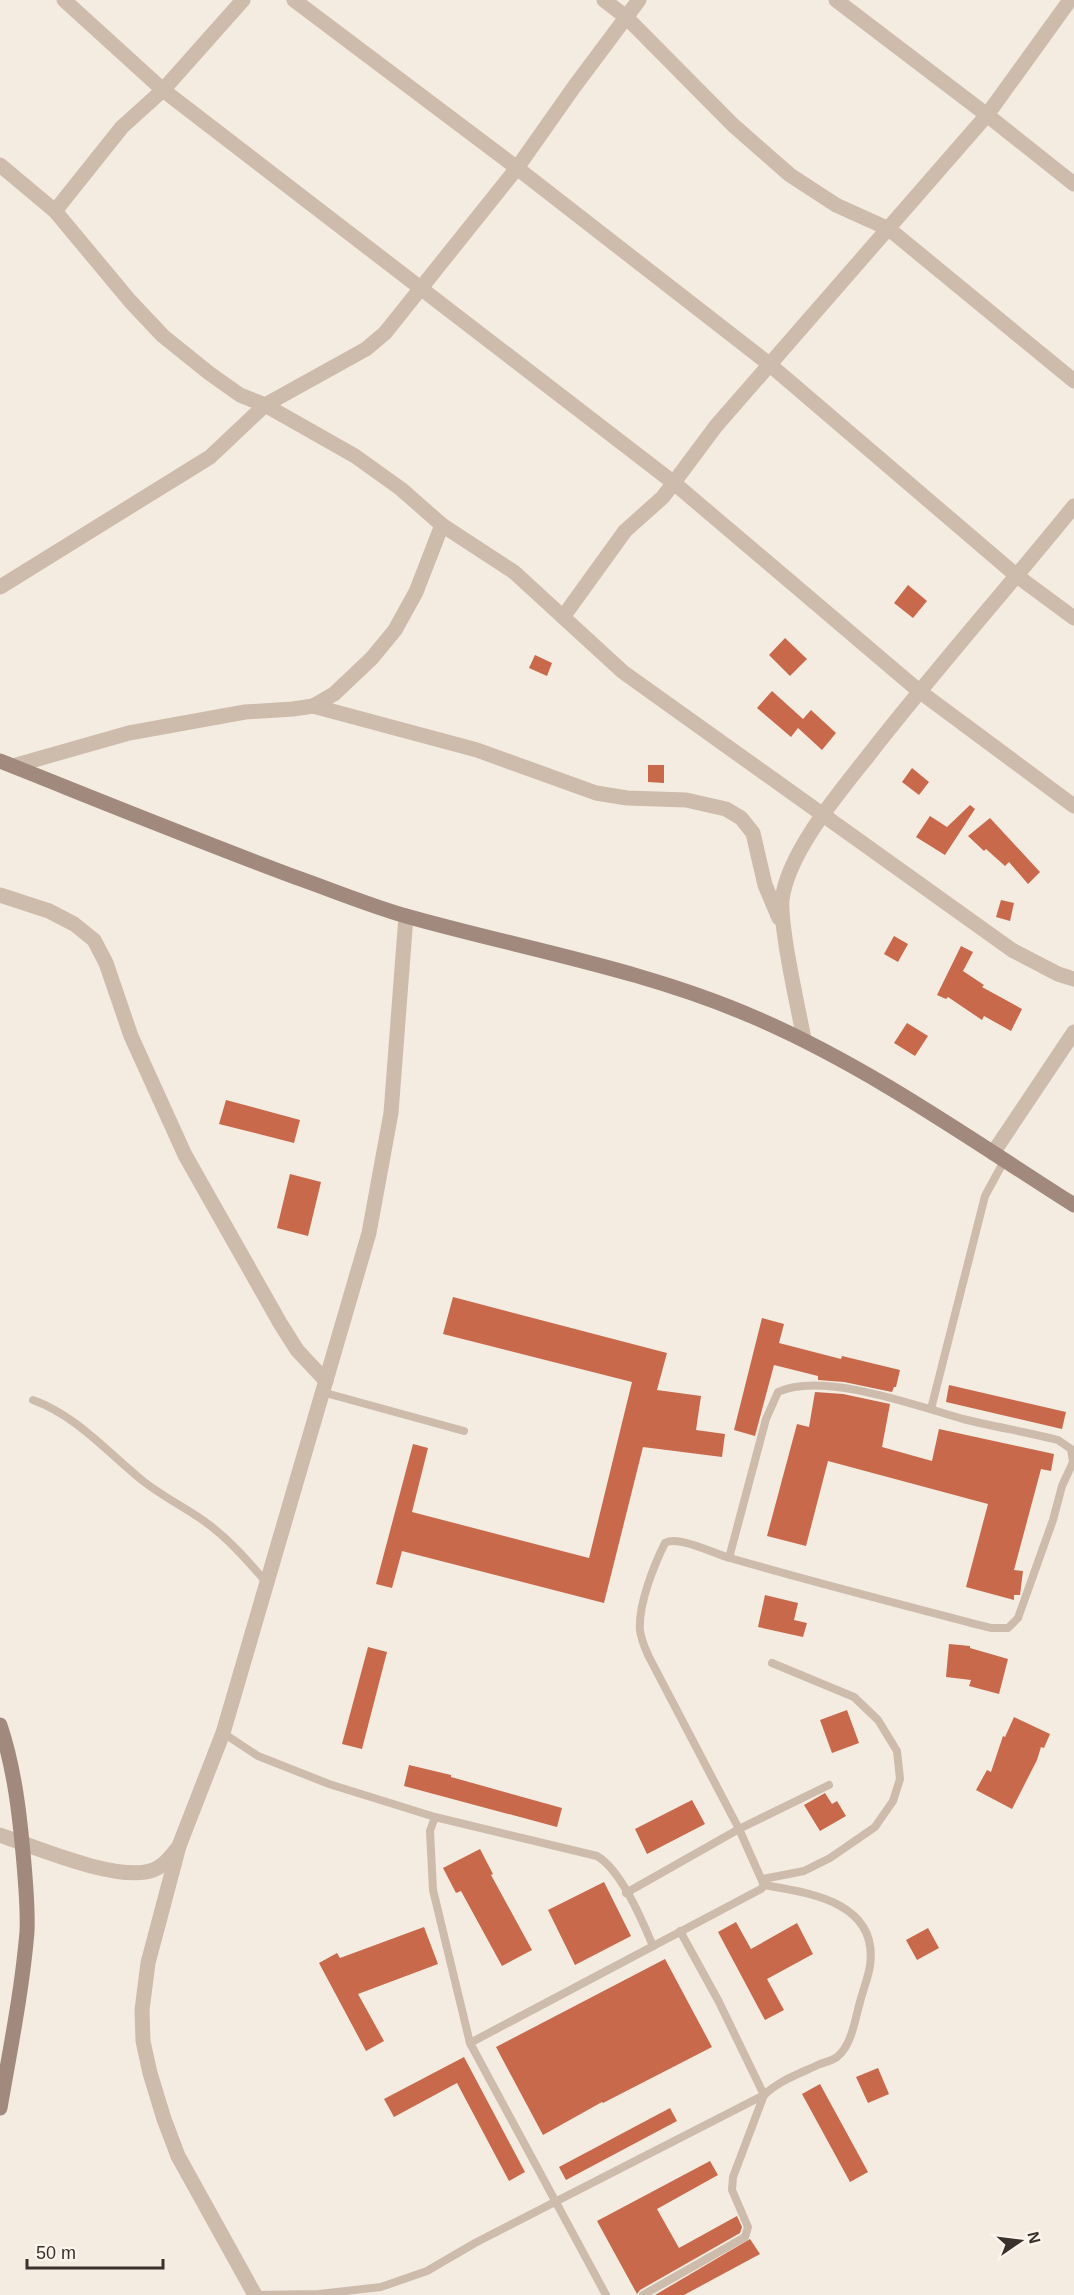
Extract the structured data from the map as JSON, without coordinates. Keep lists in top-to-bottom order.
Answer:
{
  "scale_bar": "50 m",
  "north": "right"
}
